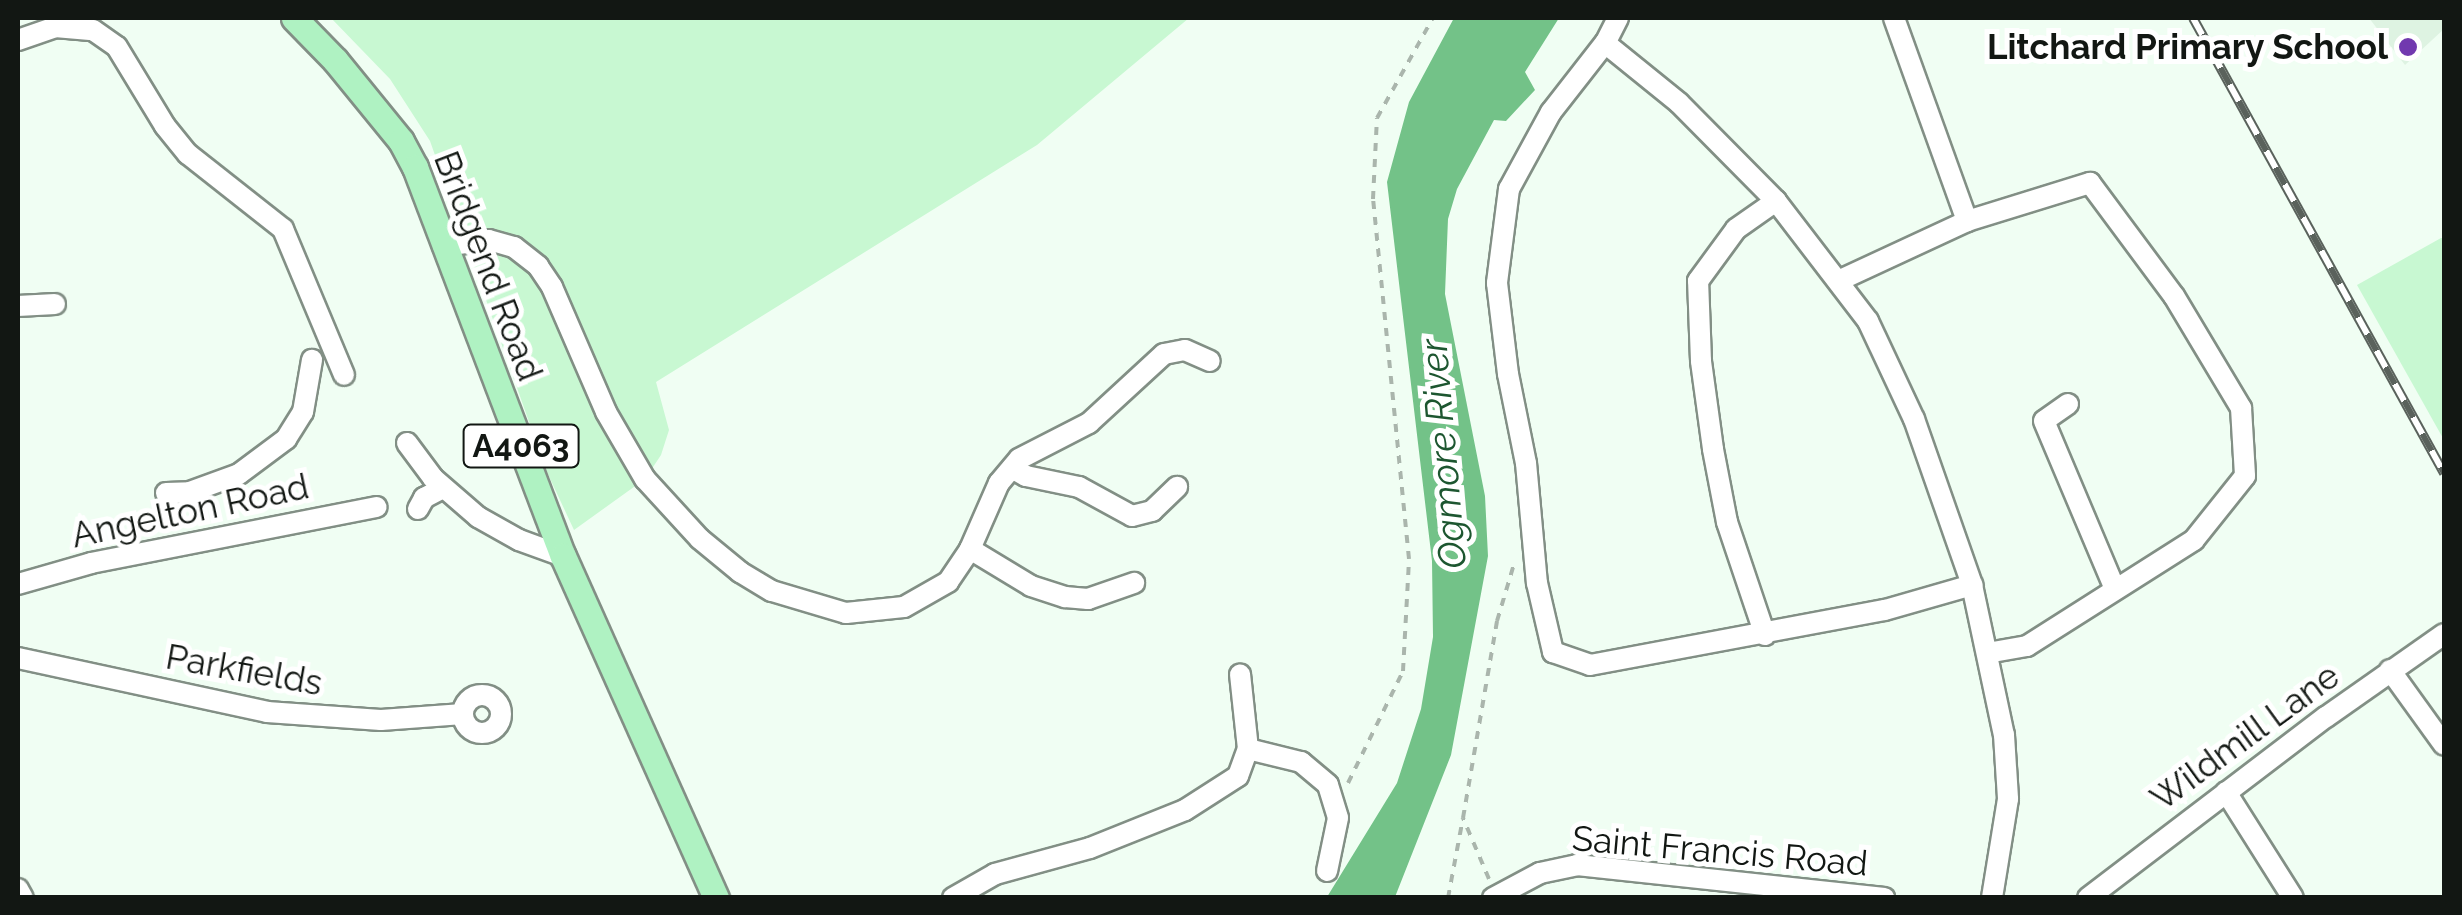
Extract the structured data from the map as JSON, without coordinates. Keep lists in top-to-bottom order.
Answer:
{
  "streets": {
    "main road": ["Bridgend Road", "A4063"],
    "street": [
      "Angelton Road",
      "Parkfields",
      "Wildmill Lane",
      "Saint Francis Road"
    ]
  },
  "water": ["Ogmore River"],
  "places": ["Litchard Primary School"]
}
